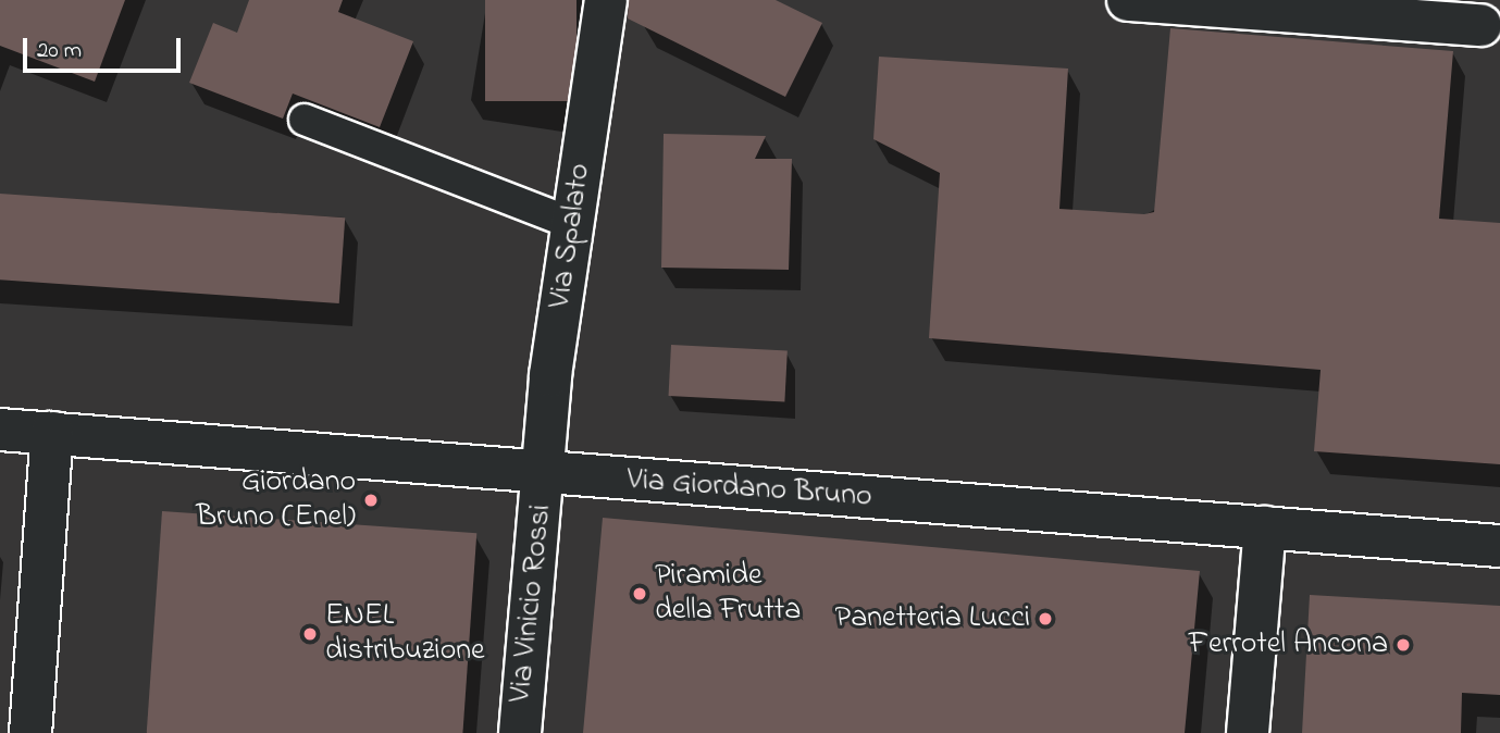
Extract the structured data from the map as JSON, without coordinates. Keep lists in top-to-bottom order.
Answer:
{
  "streets": {
    "street": ["Via Spalato", "Via Giordano Bruno", "Via Vinicio Rossi"]
  },
  "crossings": [
    ["Via Spalato", "Via Giordano Bruno"],
    ["Via Spalato", "Via Vinicio Rossi"],
    ["Via Giordano Bruno", "Via Vinicio Rossi"]
  ],
  "places": [
    "Giordano Bruno (Enel)",
    "Piramide della Frutta",
    "Panetteria Lucci",
    "ENEL distribuzione",
    "Ferrotel Ancona"
  ],
  "scale_bar": "20 m"
}
